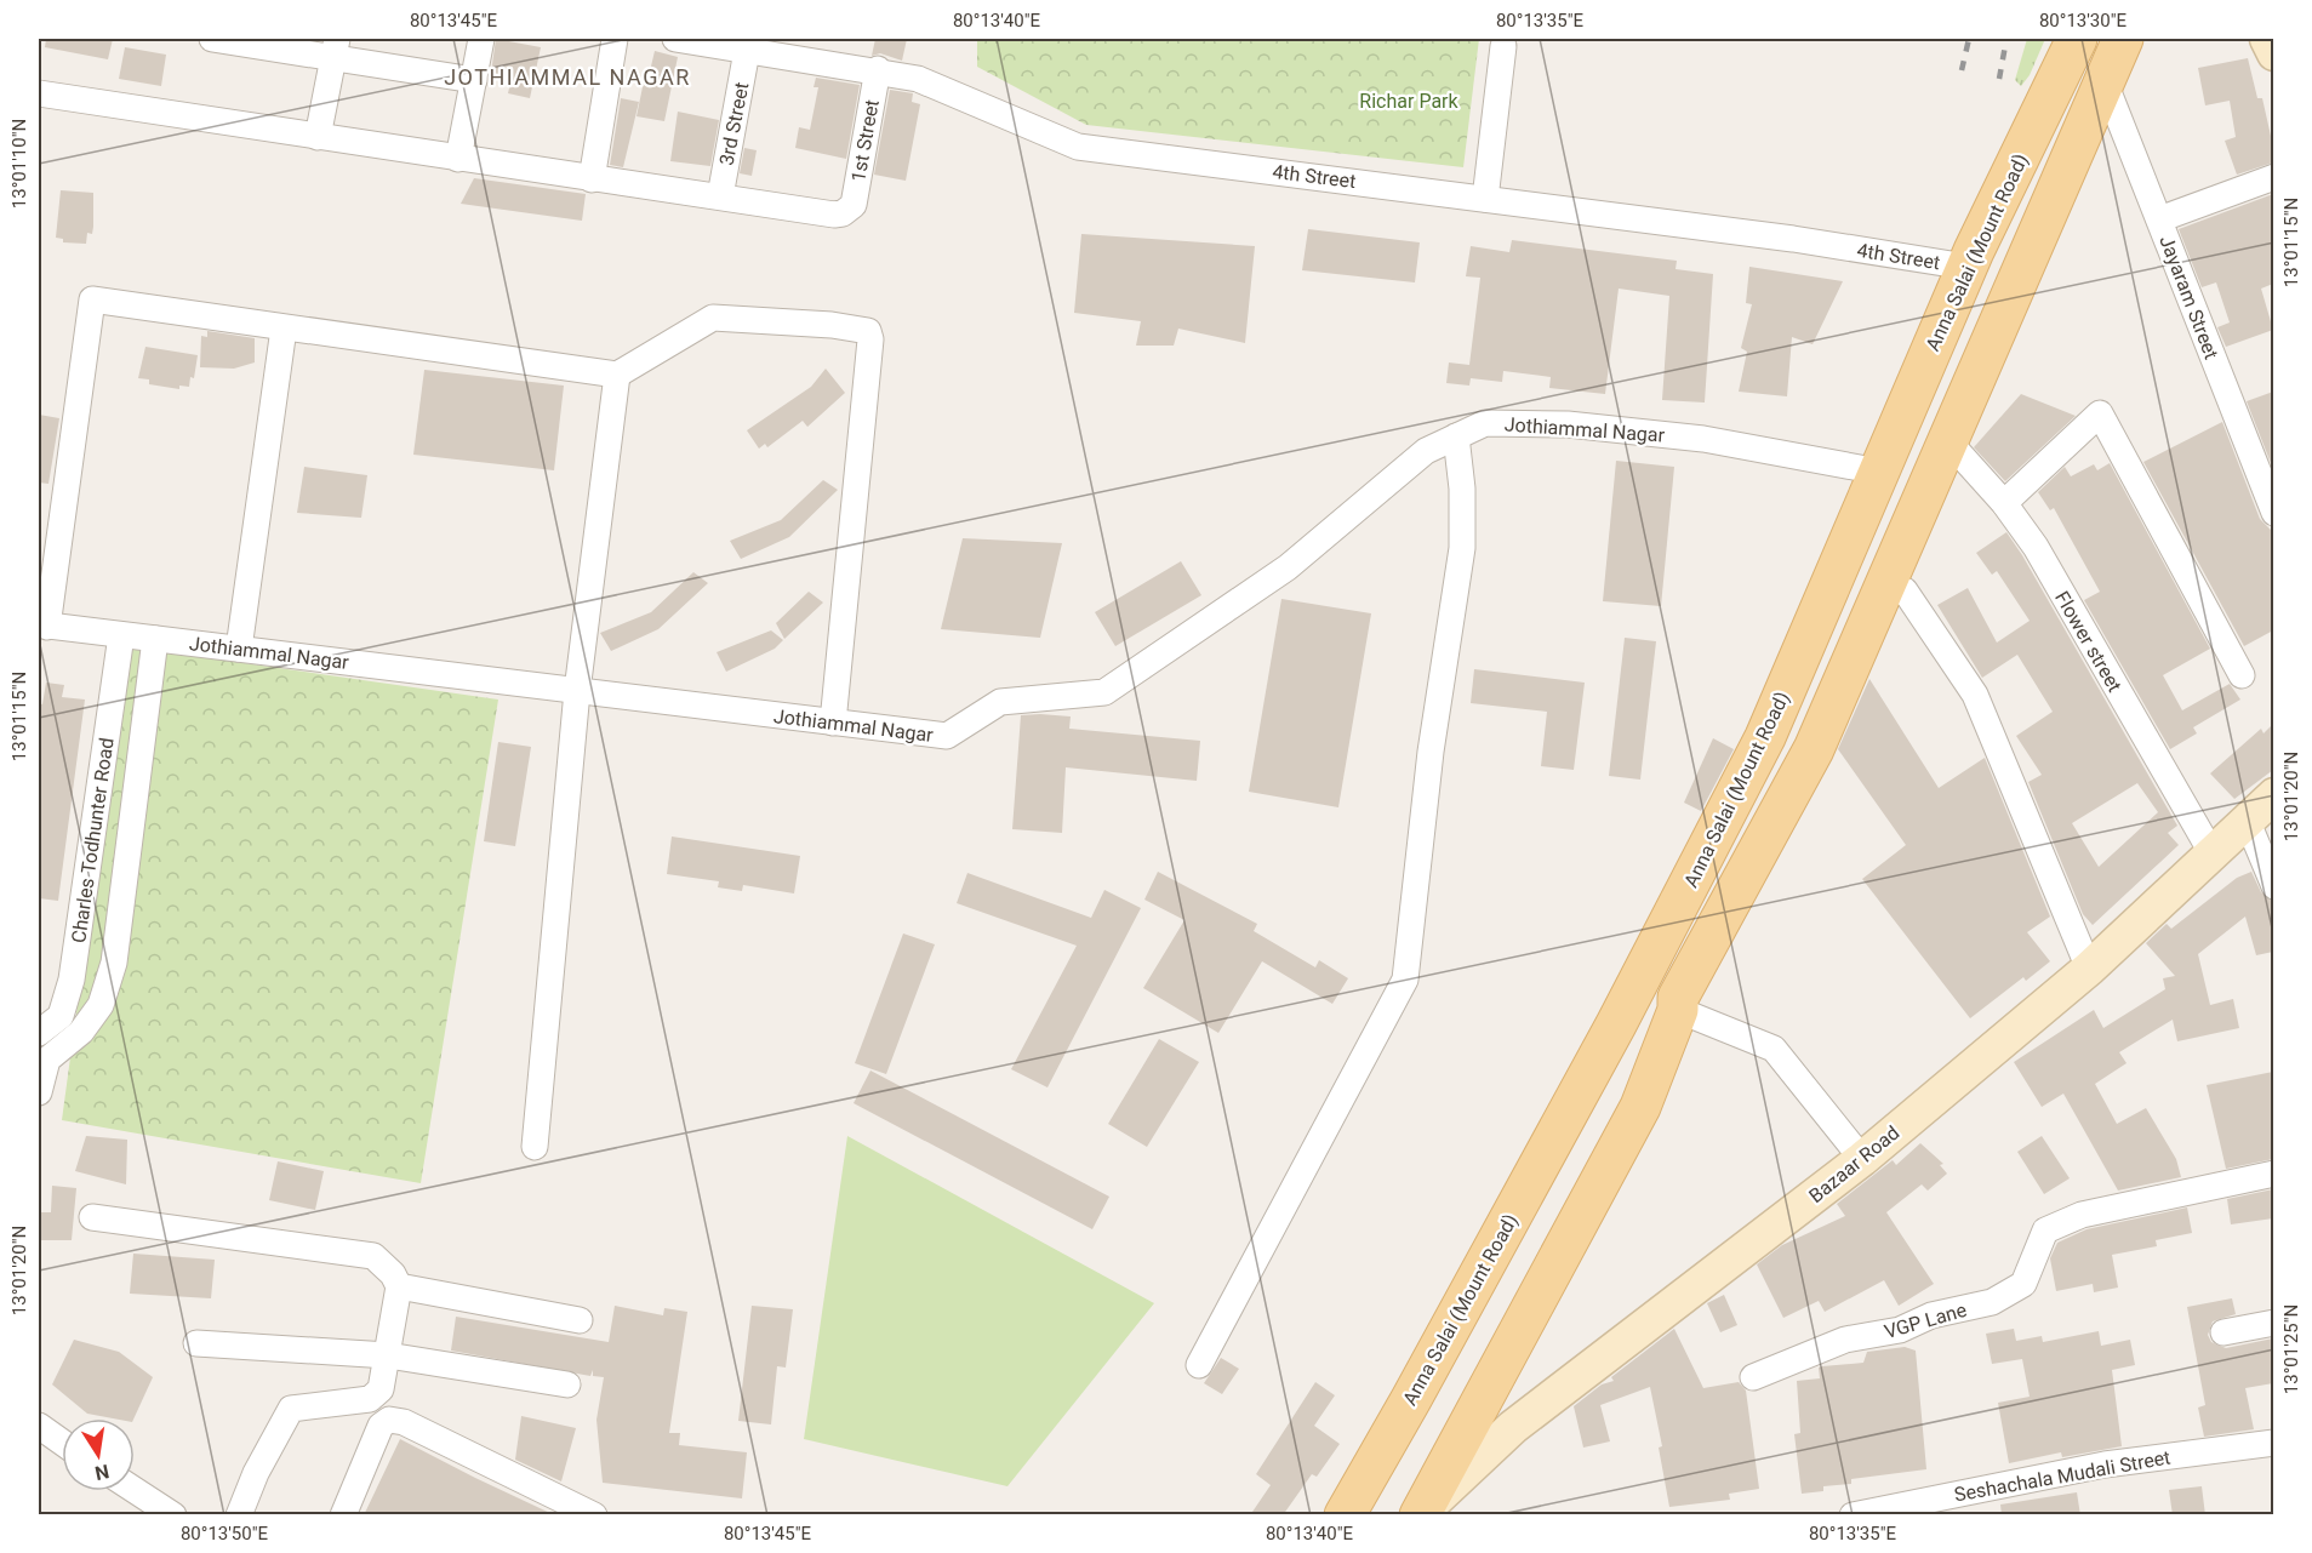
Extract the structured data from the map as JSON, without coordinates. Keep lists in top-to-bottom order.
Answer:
{
  "streets": {
    "main road": ["Anna Salai (Mount Road)"],
    "street": [
      "3rd Street",
      "1st Street",
      "4th Street",
      "Jayaram Street",
      "Jothiammal Nagar",
      "Flower street",
      "Charles Todhunter Road",
      "Bazaar Road",
      "VGP Lane",
      "Seshachala Mudali Street"
    ]
  },
  "crossings": [
    ["3rd Street", "1st Street"],
    ["3rd Street", "4th Street"],
    ["1st Street", "4th Street"],
    ["4th Street", "Anna Salai (Mount Road)"],
    ["Anna Salai (Mount Road)", "Jothiammal Nagar"],
    ["Jothiammal Nagar", "Charles Todhunter Road"],
    ["Flower street", "Bazaar Road"]
  ],
  "districts": ["JOTHIAMMAL NAGAR"],
  "parks": ["Richar Park"],
  "north": "bottom",
  "coordinates": [
    "80°13'45\"E",
    "80°13'40\"E",
    "80°13'35\"E",
    "80°13'30\"E",
    "13°01'10\"N",
    "13°01'15\"N",
    "13°01'20\"N",
    "13°01'25\"N",
    "80°13'50\"E"
  ]
}
